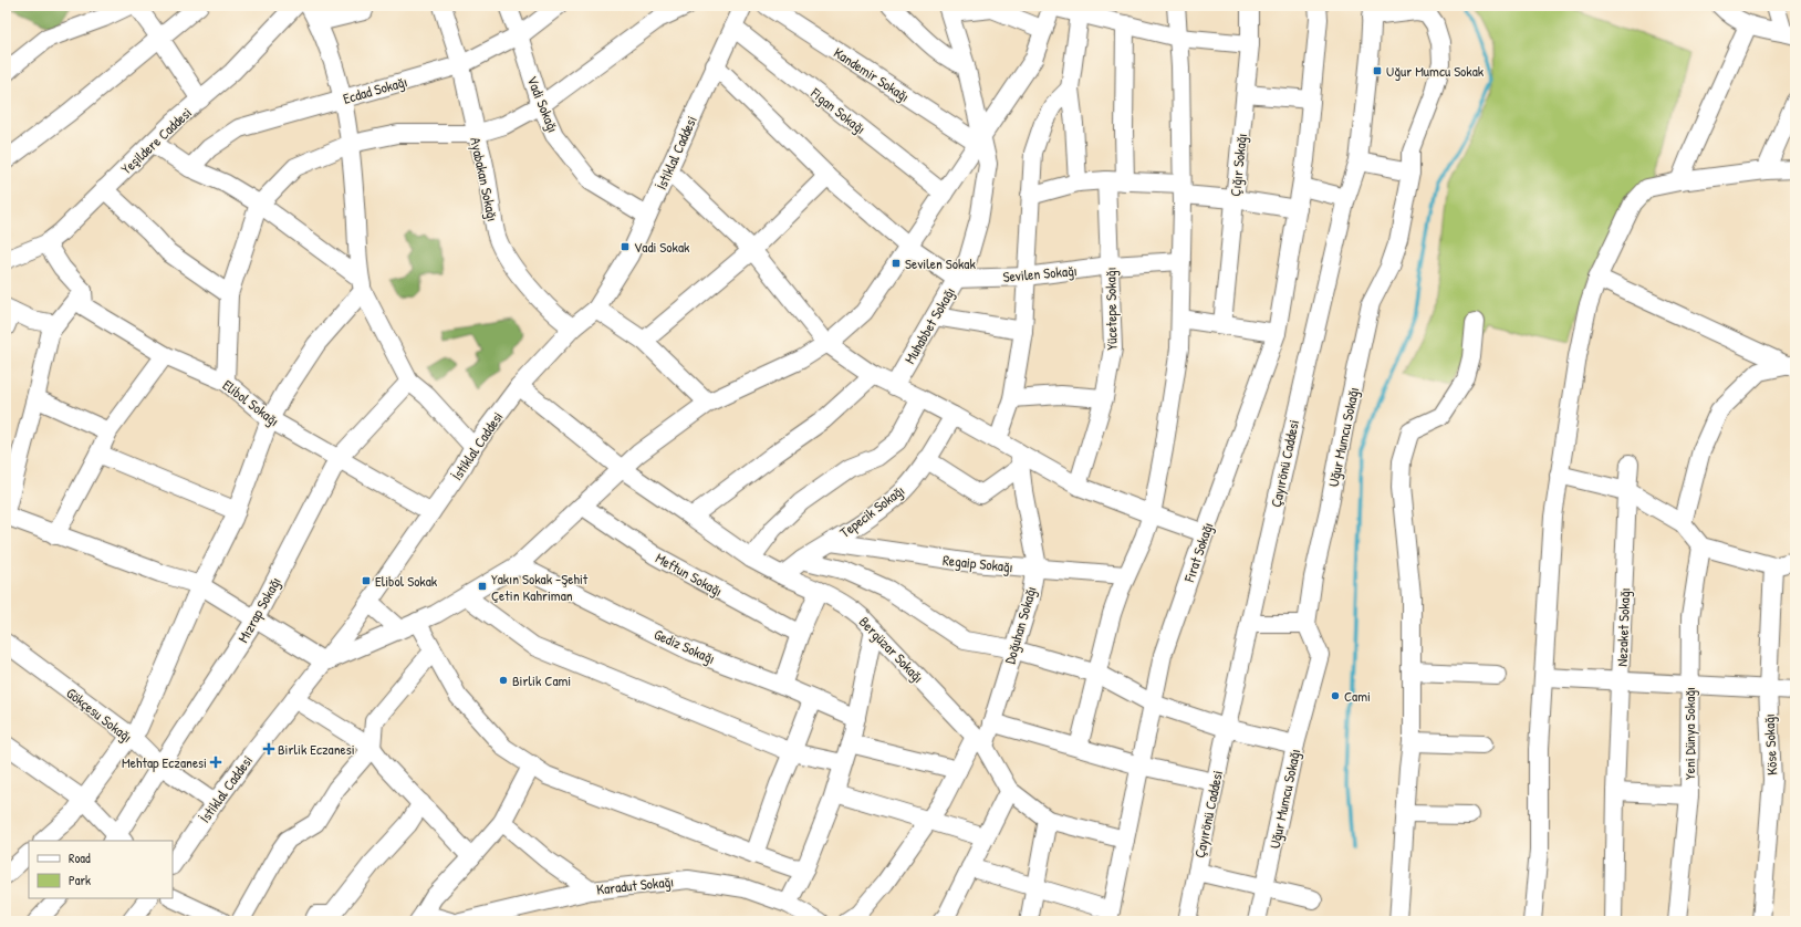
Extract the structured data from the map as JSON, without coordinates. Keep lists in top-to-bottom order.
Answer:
{
  "streets": {
    "street": [
      "Kandemir Sokağı",
      "Ecdad Sokağı",
      "Vadi Sokağı",
      "Figan Sokağı",
      "Yeşildere Caddesi",
      "İstiklal Caddesi",
      "Çığır Sokağı",
      "Ayabakan Sokağı",
      "Sevilen Sokağı",
      "Yücetepe Sokağı",
      "Muhabbet Sokağı",
      "Elibol Sokağı",
      "Uğur Mumcu Sokağı",
      "Çayırönü Caddesi",
      "Tepecik Sokağı",
      "Fırat Sokağı",
      "Regaip Sokağı",
      "Meftun Sokağı",
      "Mızrap Sokağı",
      "Doğuhan Sokağı",
      "Nezaket Sokağı",
      "Gediz Sokağı",
      "Bergüzar Sokağı",
      "Gökçesu Sokağı",
      "Yeni Dünya Sokağı",
      "Köse Sokağı",
      "Karadut Sokağı"
    ]
  },
  "crossings": [
    ["Kandemir Sokağı", "Muhabbet Sokağı"],
    ["Ecdad Sokağı", "Vadi Sokağı"],
    ["Ecdad Sokağı", "Ayabakan Sokağı"],
    ["Vadi Sokağı", "İstiklal Caddesi"],
    ["Figan Sokağı", "İstiklal Caddesi"],
    ["İstiklal Caddesi", "Ayabakan Sokağı"],
    ["İstiklal Caddesi", "Elibol Sokağı"],
    ["İstiklal Caddesi", "Gökçesu Sokağı"],
    ["Sevilen Sokağı", "Yücetepe Sokağı"],
    ["Sevilen Sokağı", "Muhabbet Sokağı"],
    ["Elibol Sokağı", "Mızrap Sokağı"],
    ["Uğur Mumcu Sokağı", "Çayırönü Caddesi"],
    ["Tepecik Sokağı", "Regaip Sokağı"],
    ["Tepecik Sokağı", "Bergüzar Sokağı"],
    ["Regaip Sokağı", "Doğuhan Sokağı"],
    ["Mızrap Sokağı", "Gökçesu Sokağı"],
    ["Doğuhan Sokağı", "Bergüzar Sokağı"]
  ],
  "places": {
    "transit": [
      "Uğur Mumcu Sokak",
      "Vadi Sokak",
      "Sevilen Sokak",
      "Elibol Sokak",
      "Yakın Sokak -Şehit Çetin Kahriman"
    ],
    "other": ["Birlik Cami", "Cami"],
    "health": ["Birlik Eczanesi", "Mehtap Eczanesi"]
  },
  "legend": ["Road", "Park"]
}
